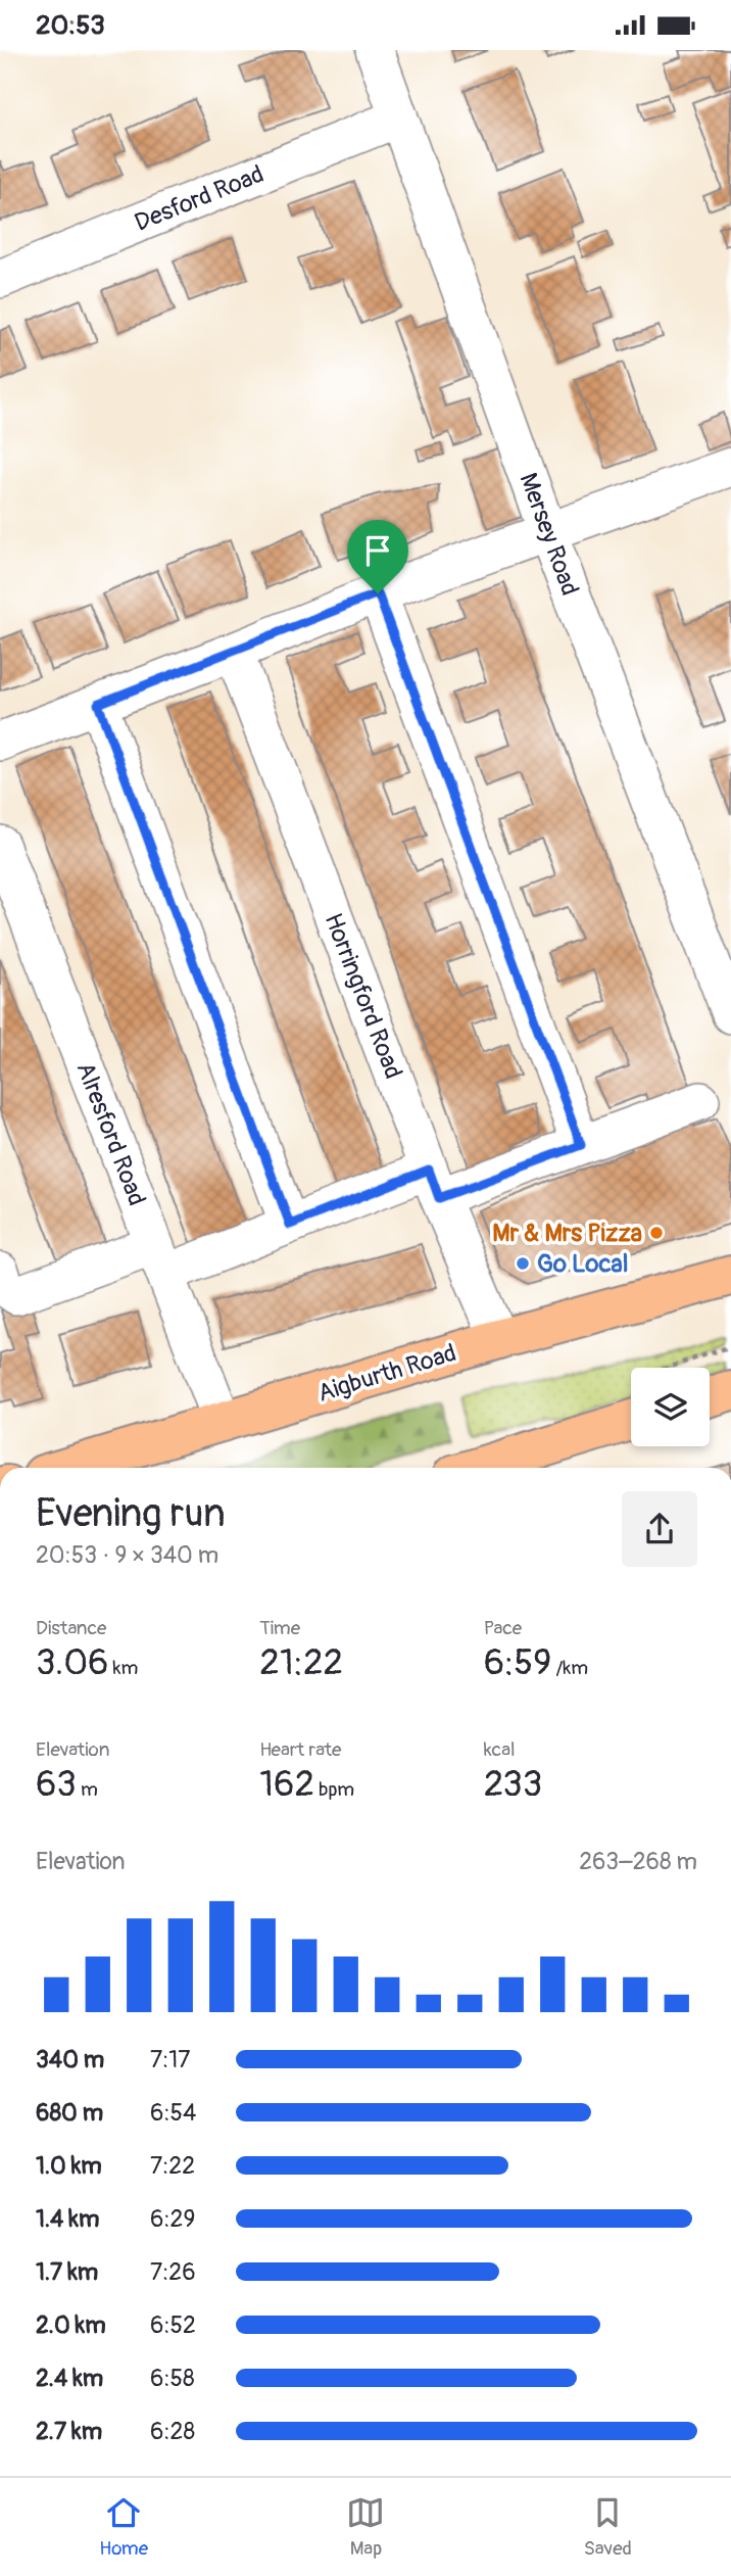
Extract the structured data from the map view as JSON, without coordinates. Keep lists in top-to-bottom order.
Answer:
{
  "streets": {
    "highway": ["Aigburth Road"],
    "street": [
      "Desford Road",
      "Mersey Road",
      "Horringford Road",
      "Alresford Road"
    ]
  },
  "crossings": [
    ["Desford Road", "Mersey Road"],
    ["Horringford Road", "Aigburth Road"],
    ["Alresford Road", "Aigburth Road"]
  ],
  "places": ["Mr & Mrs Pizza", "Go Local"],
  "page": {
    "status": "20:53",
    "heading": ["Evening run", "20:53 · 9 × 340 m"],
    "stats": [
      ["Distance", "3.06 km"],
      ["Time", "21:22"],
      ["Pace", "6:59 /km"],
      ["Elevation", "63 m"],
      ["Heart rate", "162 bpm"],
      ["kcal", "233"]
    ],
    "chart": ["Elevation", "263–268 m"],
    "list": [
      {
        "name": "340 m",
        "note": "7:17"
      },
      {
        "name": "680 m",
        "note": "6:54"
      },
      {
        "name": "1.0 km",
        "note": "7:22"
      },
      {
        "name": "1.4 km",
        "note": "6:29"
      },
      {
        "name": "1.7 km",
        "note": "7:26"
      },
      {
        "name": "2.0 km",
        "note": "6:52"
      },
      {
        "name": "2.4 km",
        "note": "6:58"
      },
      {
        "name": "2.7 km",
        "note": "6:28"
      }
    ],
    "tabs": ["Home", "Map", "Saved"]
  }
}
